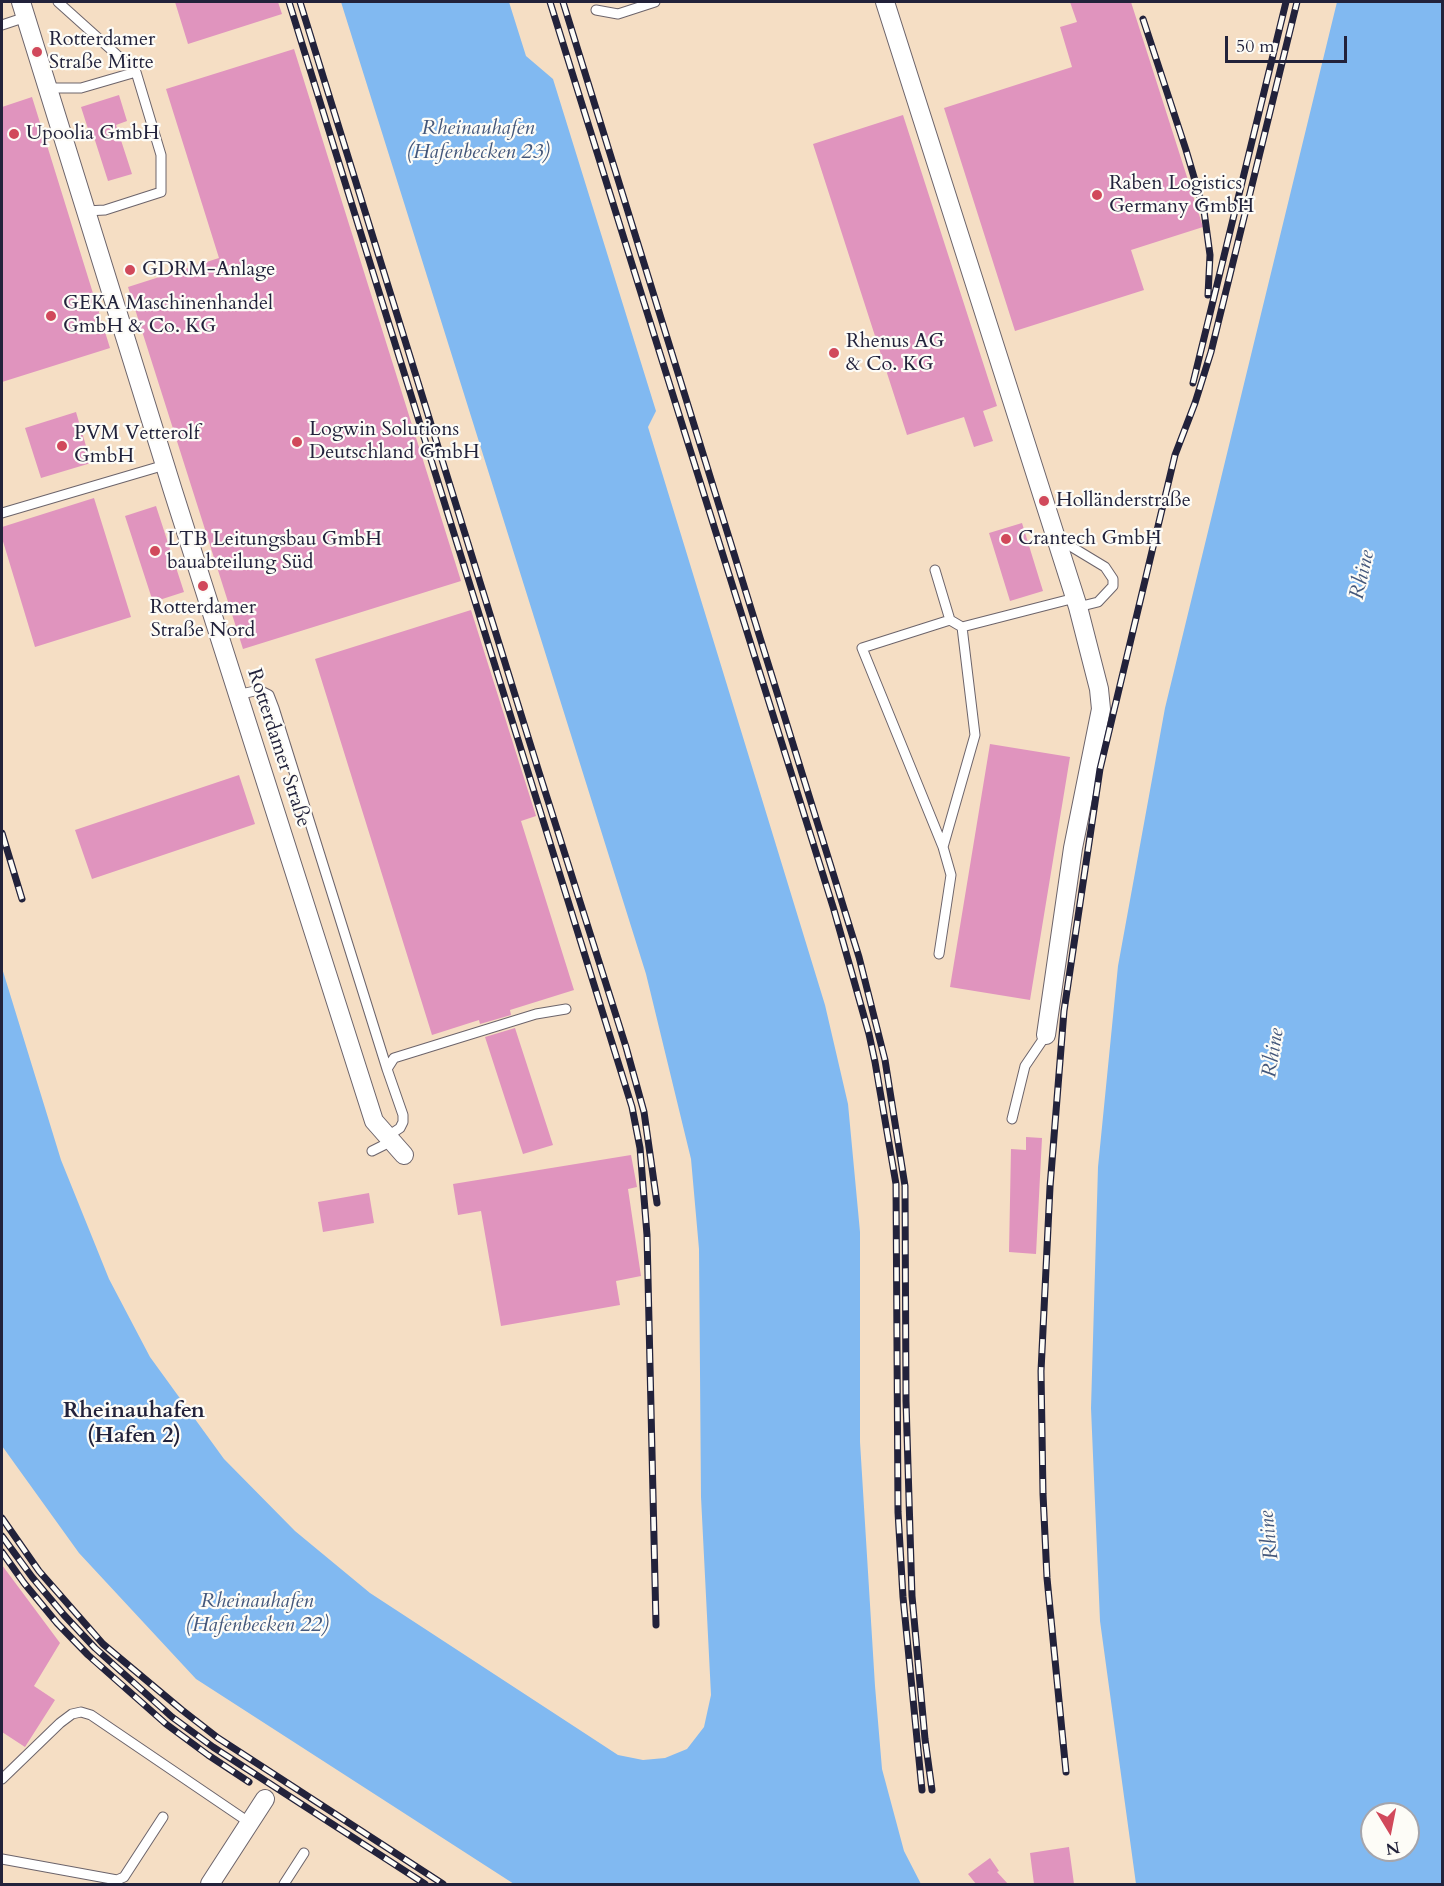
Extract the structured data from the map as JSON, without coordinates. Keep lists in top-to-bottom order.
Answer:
{
  "streets": {
    "street": ["Rotterdamer Straße"]
  },
  "districts": ["Rheinauhafen (Hafen 2)"],
  "water": ["Rheinauhafen (Hafenbecken 23)", "Rhine", "Rheinauhafen (Hafenbecken 22)"],
  "places": [
    "Rotterdamer Straße Mitte",
    "Upoolia GmbH",
    "Raben Logistics Germany GmbH",
    "GDRM-Anlage",
    "GEKA Maschinenhandel GmbH & Co. KG",
    "Rhenus AG & Co. KG",
    "Logwin Solutions Deutschland GmbH",
    "PVM Vetterolf GmbH",
    "Holländerstraße",
    "Crantech GmbH",
    "LTB Leitungsbau GmbH bauabteilung Süd",
    "Rotterdamer Straße Nord"
  ],
  "scale_bar": "50 m",
  "north": "bottom"
}
